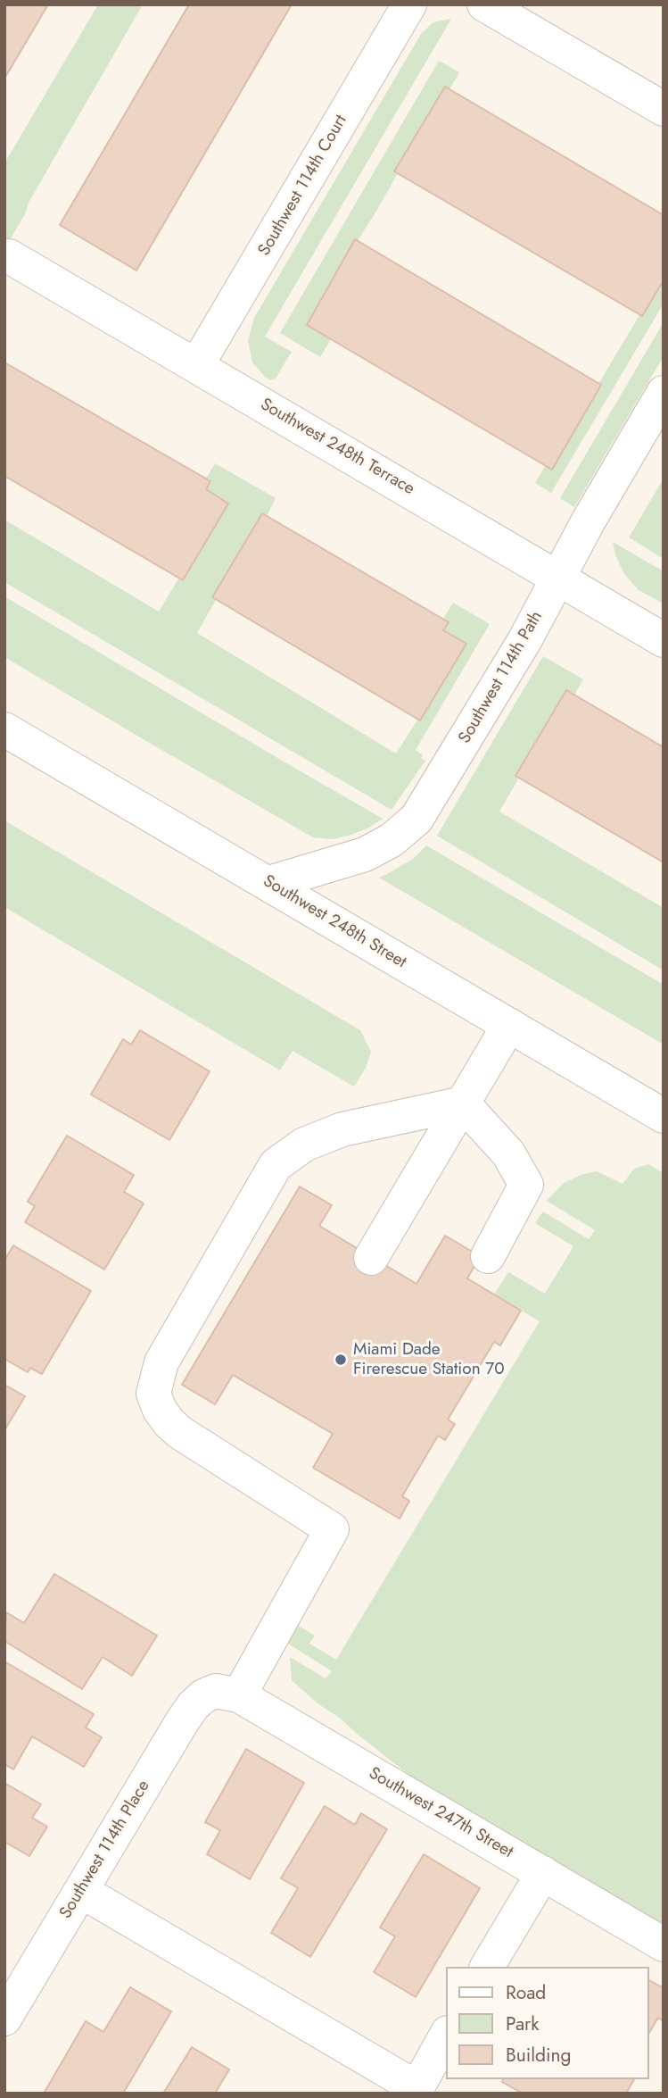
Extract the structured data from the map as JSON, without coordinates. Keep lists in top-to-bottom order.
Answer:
{
  "streets": {
    "street": [
      "Southwest 114th Court",
      "Southwest 248th Terrace",
      "Southwest 114th Path",
      "Southwest 248th Street",
      "Southwest 247th Street",
      "Southwest 114th Place"
    ]
  },
  "crossings": [
    ["Southwest 114th Court", "Southwest 248th Terrace"],
    ["Southwest 248th Terrace", "Southwest 114th Path"],
    ["Southwest 114th Path", "Southwest 248th Street"],
    ["Southwest 247th Street", "Southwest 114th Place"]
  ],
  "places": ["Miami Dade Firerescue Station 70"],
  "legend": ["Road", "Park", "Building"]
}
